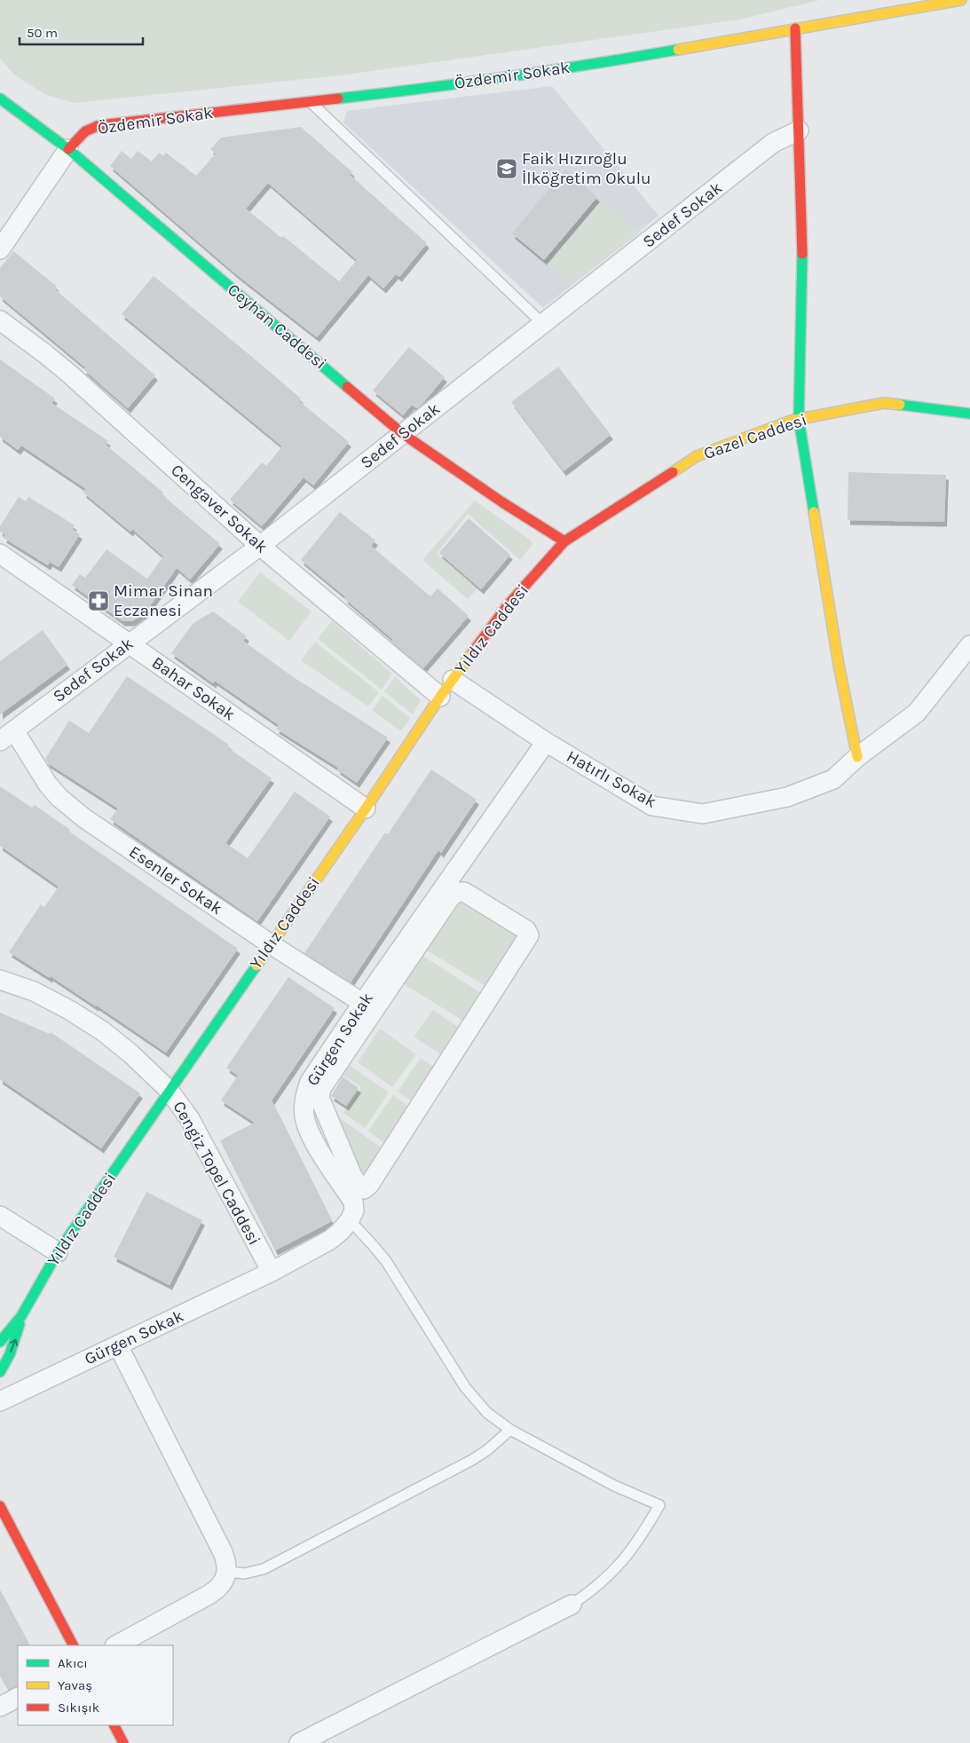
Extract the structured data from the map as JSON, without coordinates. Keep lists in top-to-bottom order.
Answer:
{
  "streets": {
    "street": [
      "Özdemir Sokak",
      "Sedef Sokak",
      "Ceyhan Caddesi",
      "Gazel Caddesi",
      "Cengaver Sokak",
      "Yıldız Caddesi",
      "Bahar Sokak",
      "Hatırlı Sokak",
      "Esenler Sokak",
      "Gürgen Sokak",
      "Cengiz Topel Caddesi"
    ]
  },
  "crossings": [
    ["Özdemir Sokak", "Ceyhan Caddesi"],
    ["Sedef Sokak", "Ceyhan Caddesi"],
    ["Sedef Sokak", "Cengaver Sokak"],
    ["Sedef Sokak", "Bahar Sokak"],
    ["Sedef Sokak", "Esenler Sokak"],
    ["Ceyhan Caddesi", "Gazel Caddesi"],
    ["Ceyhan Caddesi", "Yıldız Caddesi"],
    ["Gazel Caddesi", "Yıldız Caddesi"],
    ["Cengaver Sokak", "Yıldız Caddesi"],
    ["Yıldız Caddesi", "Bahar Sokak"],
    ["Yıldız Caddesi", "Hatırlı Sokak"],
    ["Yıldız Caddesi", "Esenler Sokak"],
    ["Yıldız Caddesi", "Cengiz Topel Caddesi"],
    ["Hatırlı Sokak", "Gürgen Sokak"],
    ["Esenler Sokak", "Gürgen Sokak"],
    ["Gürgen Sokak", "Cengiz Topel Caddesi"]
  ],
  "places": {
    "school or university": ["Faik Hızıroğlu İlköğretim Okulu"],
    "pharmacy": ["Mimar Sinan Eczanesi"]
  },
  "legend": ["Akıcı", "Yavaş", "Sıkışık"],
  "scale_bar": "50 m"
}
